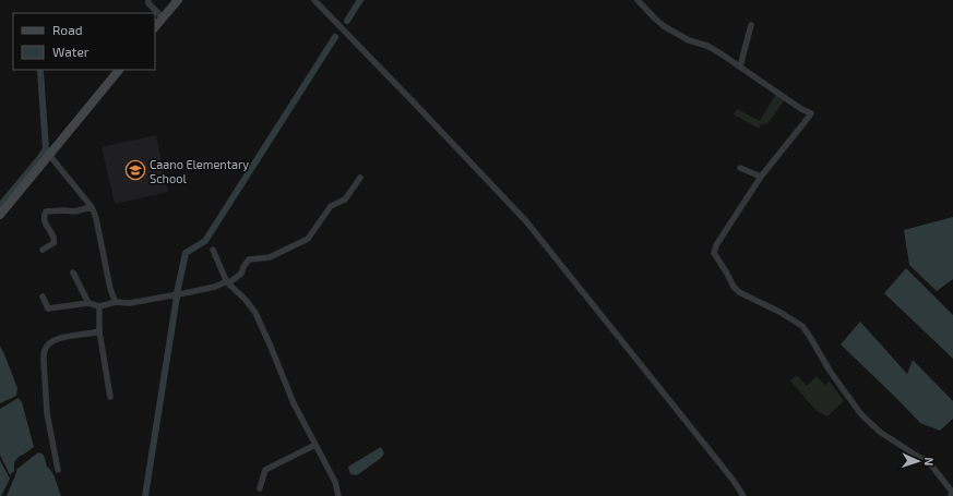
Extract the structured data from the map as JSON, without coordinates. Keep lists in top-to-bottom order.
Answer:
{
  "places": {
    "school or university": ["Caano Elementary School"]
  },
  "legend": ["Road", "Water"],
  "north": "right"
}
